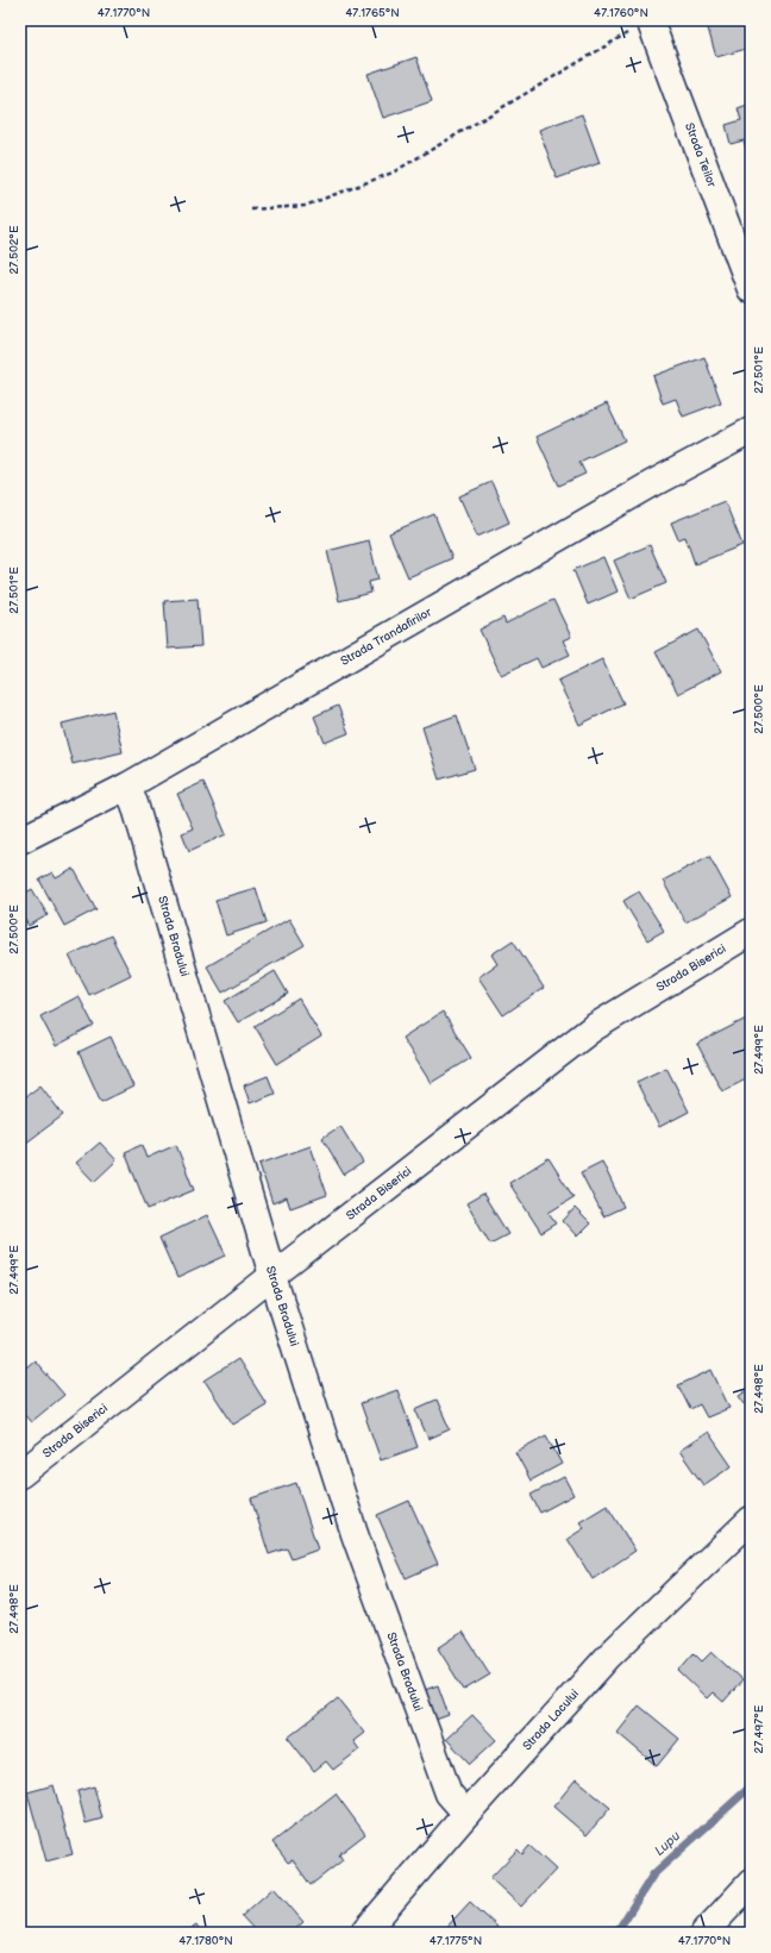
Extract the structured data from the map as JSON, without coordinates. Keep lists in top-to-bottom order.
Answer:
{
  "streets": {
    "street": [
      "Strada Teilor",
      "Strada Trandafirilor",
      "Strada Bradului",
      "Strada Biserici",
      "Strada Lacului"
    ]
  },
  "crossings": [
    ["Strada Trandafirilor", "Strada Bradului"],
    ["Strada Bradului", "Strada Biserici"],
    ["Strada Bradului", "Strada Lacului"]
  ],
  "water": ["Lupu"],
  "coordinates": [
    "47.1770°N",
    "47.1765°N",
    "47.1760°N",
    "27.502°E",
    "27.501°E",
    "27.500°E",
    "27.499°E",
    "27.498°E",
    "27.497°E",
    "47.1780°N",
    "47.1775°N"
  ]
}
